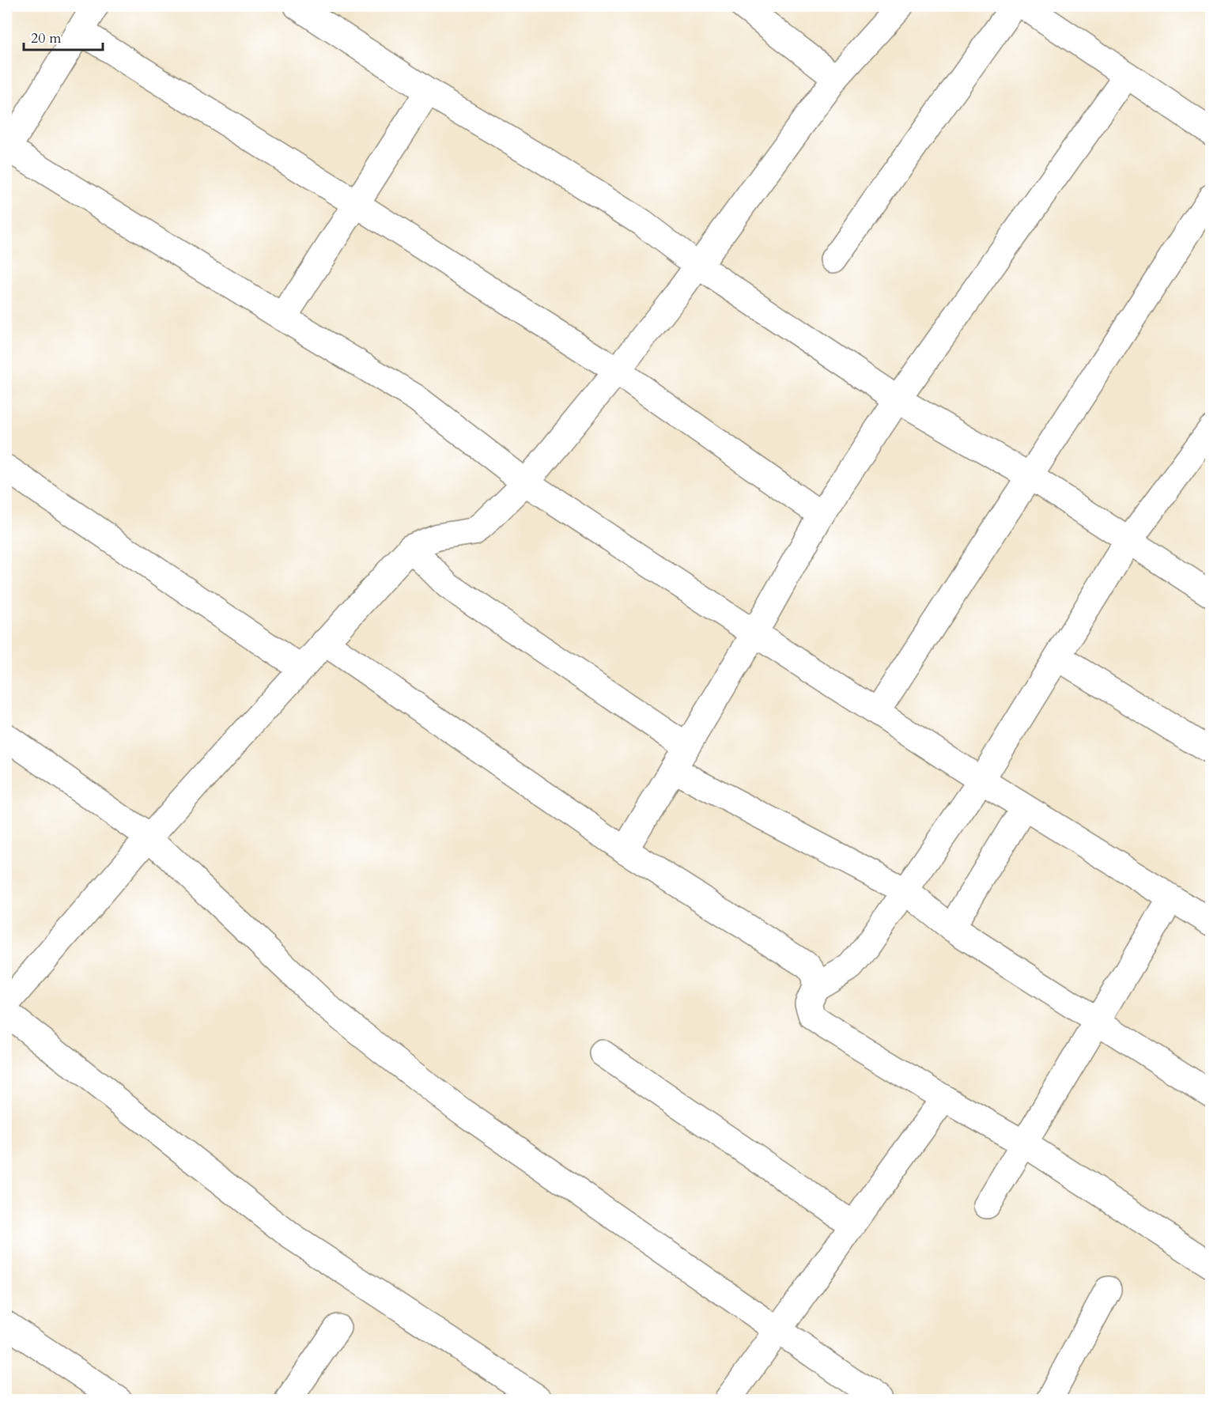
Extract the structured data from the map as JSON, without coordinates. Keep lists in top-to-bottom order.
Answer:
{
  "scale_bar": "20 m"
}
